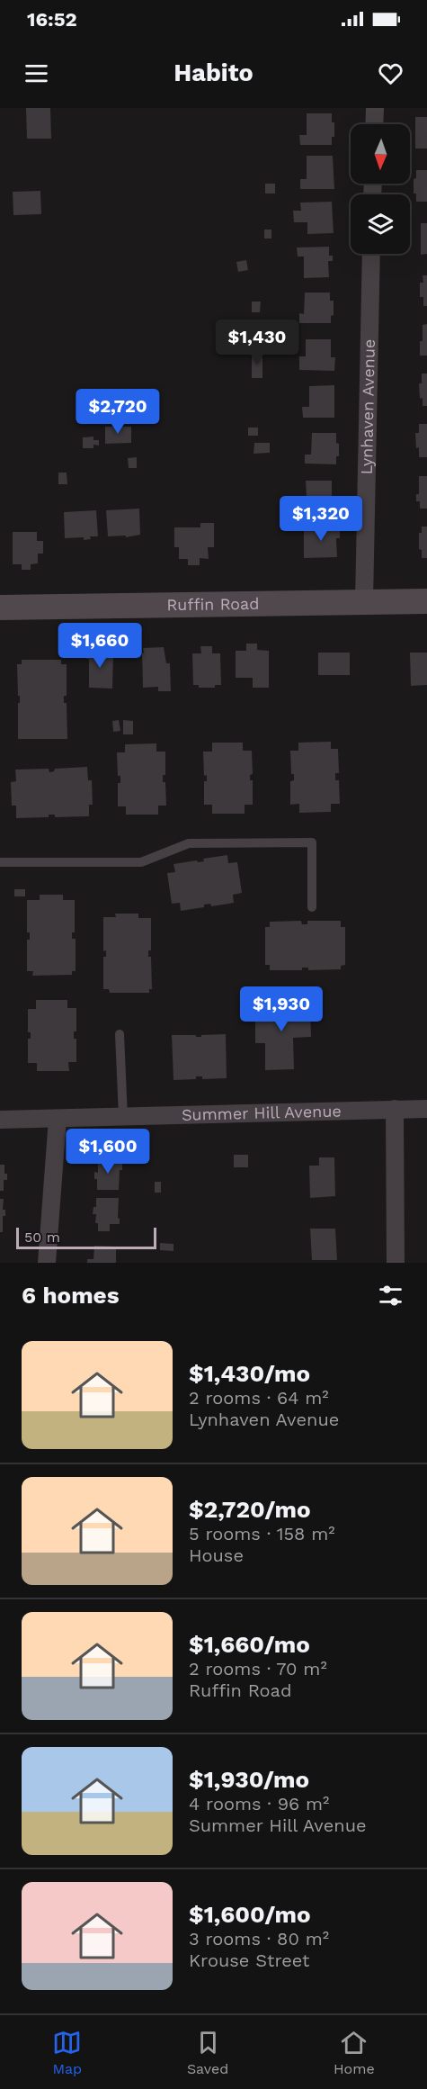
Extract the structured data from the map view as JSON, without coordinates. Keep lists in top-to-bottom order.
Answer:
{
  "streets": {
    "street": ["Lynhaven Avenue", "Ruffin Road", "Summer Hill Avenue"]
  },
  "crossings": [
    ["Lynhaven Avenue", "Ruffin Road"]
  ],
  "scale_bar": "50 m",
  "north": "bottom",
  "page": {
    "status": "16:52",
    "header": "Habito",
    "price": [
      "$1,430",
      "$2,720",
      "$1,320",
      "$1,660",
      "$1,930",
      "$1,600"
    ],
    "scale": "50 m",
    "heading": "6 homes",
    "list": [
      {
        "name": "$1,430/mo",
        "note": "2 rooms · 64 m² · Lynhaven Avenue"
      },
      {
        "name": "$2,720/mo",
        "note": "5 rooms · 158 m² · House"
      },
      {
        "name": "$1,660/mo",
        "note": "2 rooms · 70 m² · Ruffin Road"
      },
      {
        "name": "$1,930/mo",
        "note": "4 rooms · 96 m² · Summer Hill Avenue"
      },
      {
        "name": "$1,600/mo",
        "note": "3 rooms · 80 m² · Krouse Street"
      }
    ],
    "tabs": ["Map", "Saved", "Home"]
  }
}
